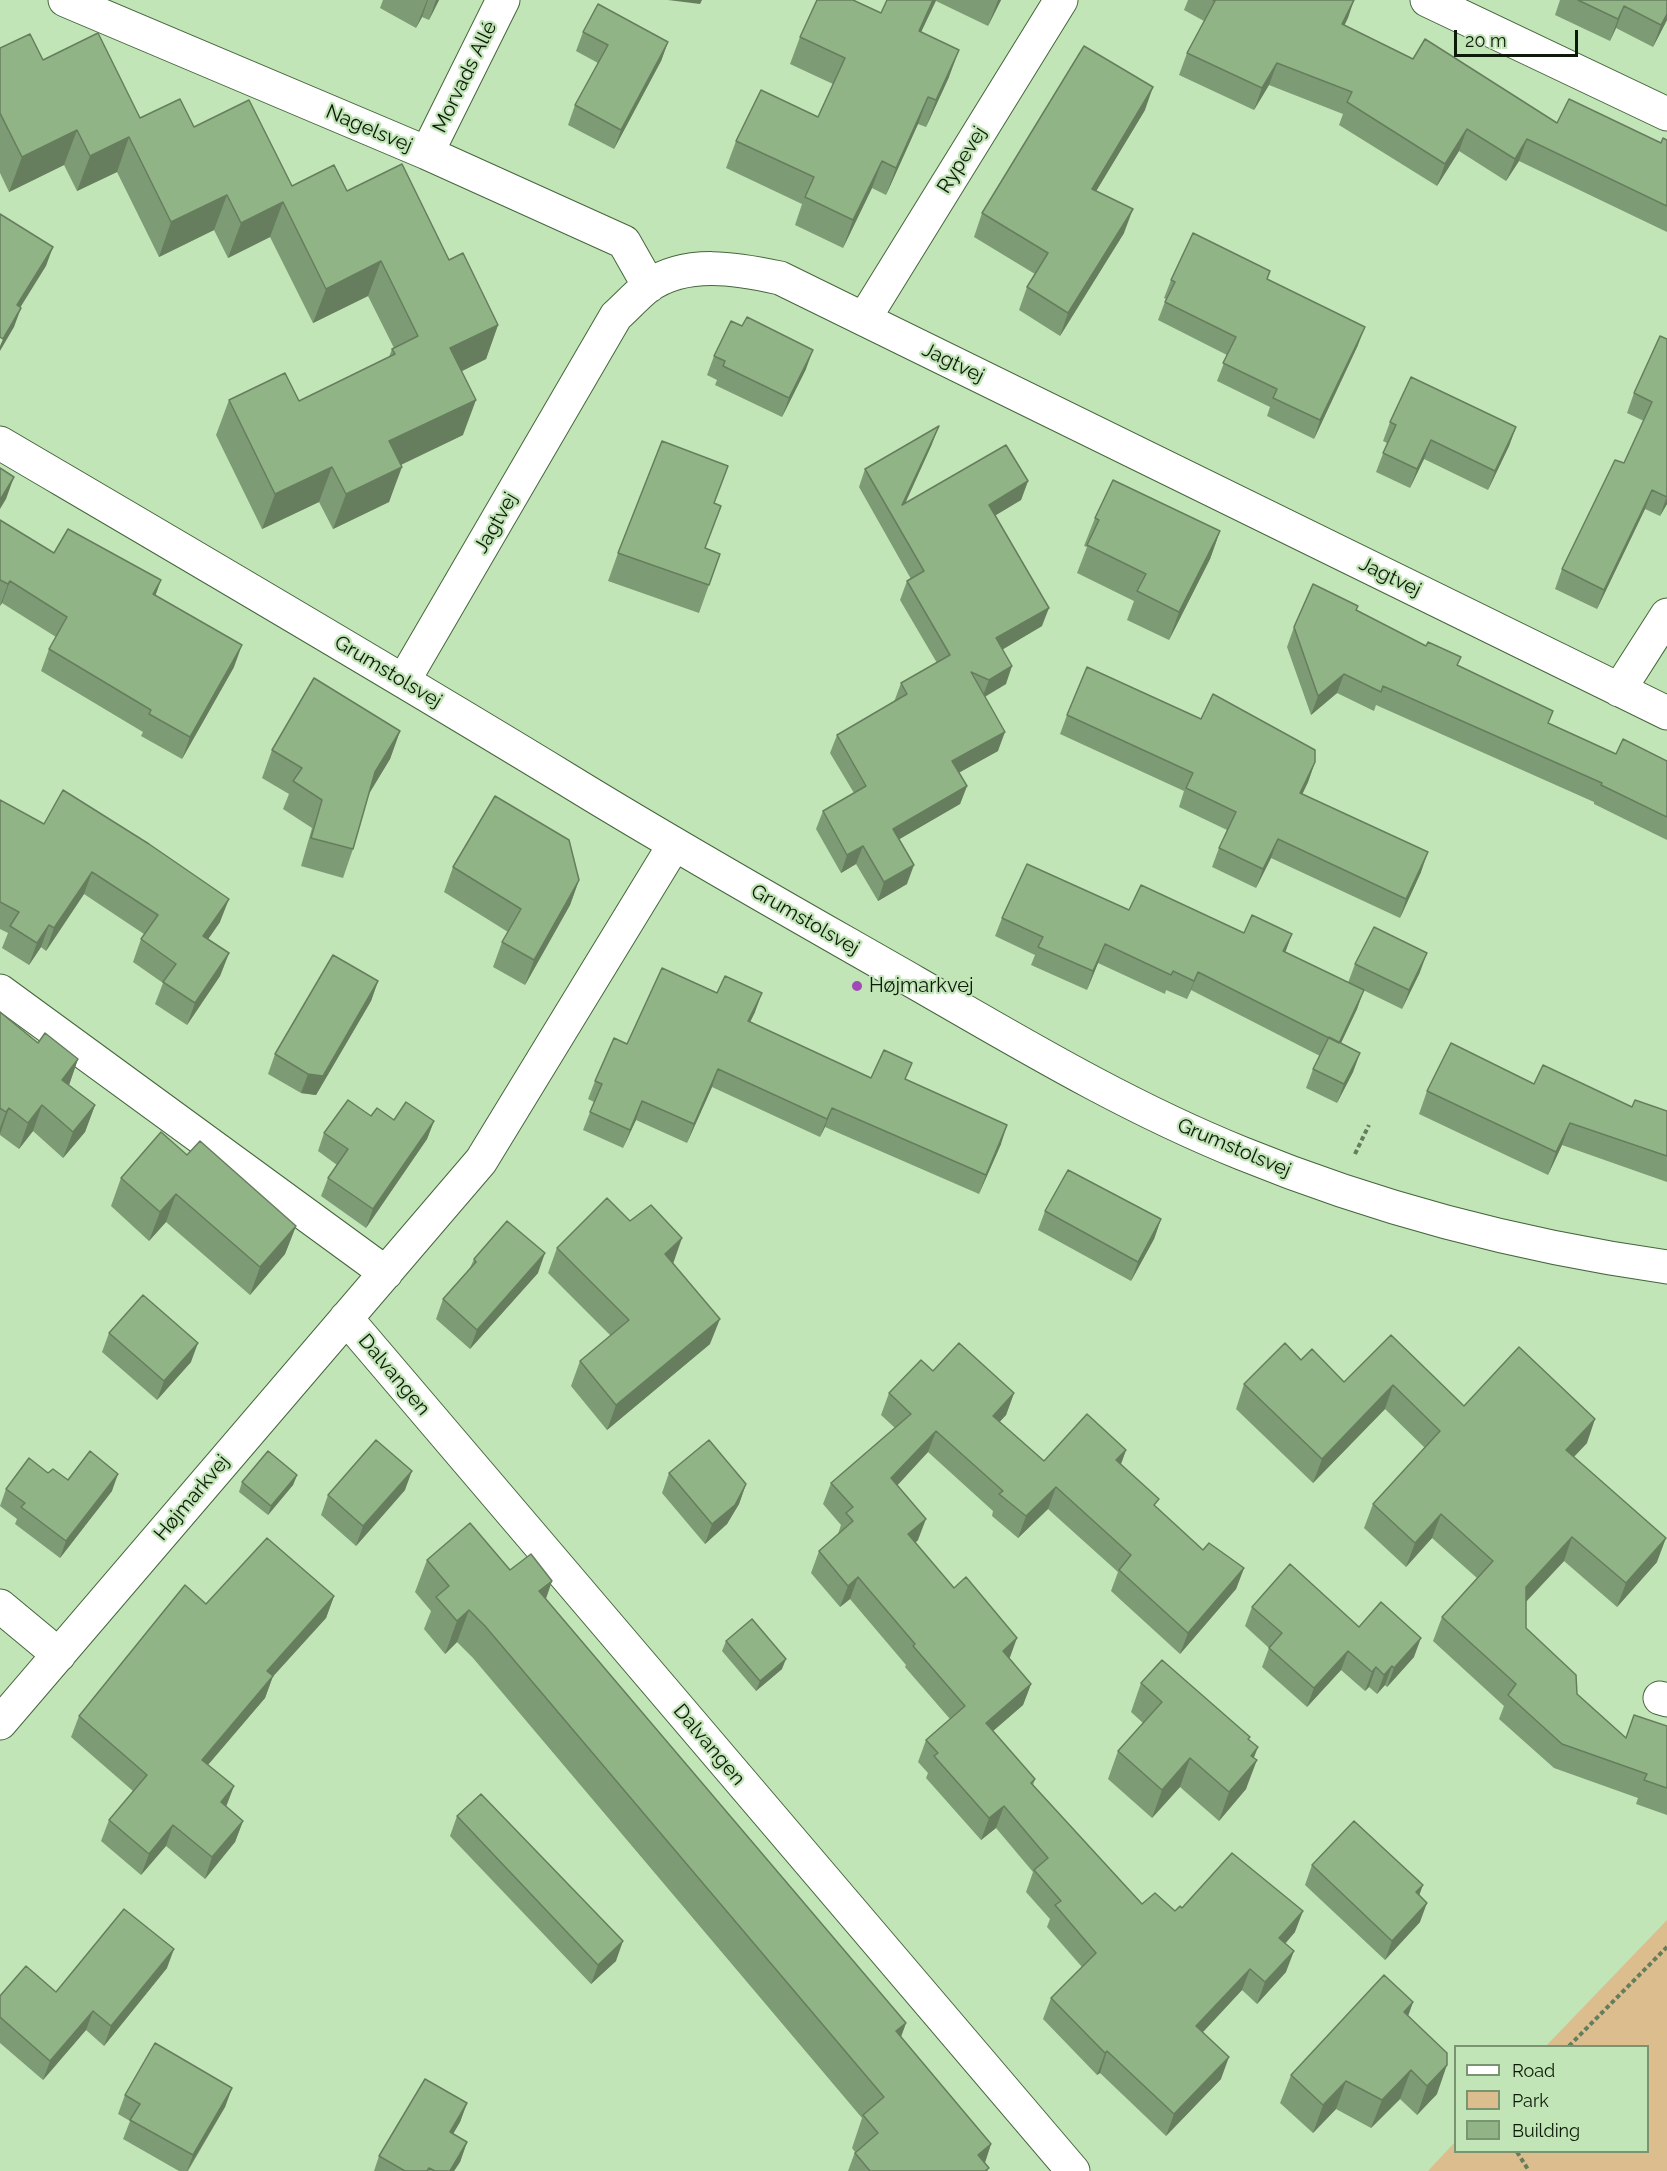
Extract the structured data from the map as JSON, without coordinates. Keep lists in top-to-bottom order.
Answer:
{
  "streets": {
    "street": [
      "Morvads Allé",
      "Nagelsvej",
      "Rypevej",
      "Jagtvej",
      "Grumstolsvej",
      "Dalvangen",
      "Højmarkvej"
    ]
  },
  "crossings": [
    ["Morvads Allé", "Nagelsvej"],
    ["Nagelsvej", "Jagtvej"],
    ["Rypevej", "Jagtvej"],
    ["Jagtvej", "Grumstolsvej"],
    ["Grumstolsvej", "Højmarkvej"],
    ["Dalvangen", "Højmarkvej"]
  ],
  "places": ["Højmarkvej"],
  "legend": ["Road", "Park", "Building"],
  "scale_bar": "20 m"
}
